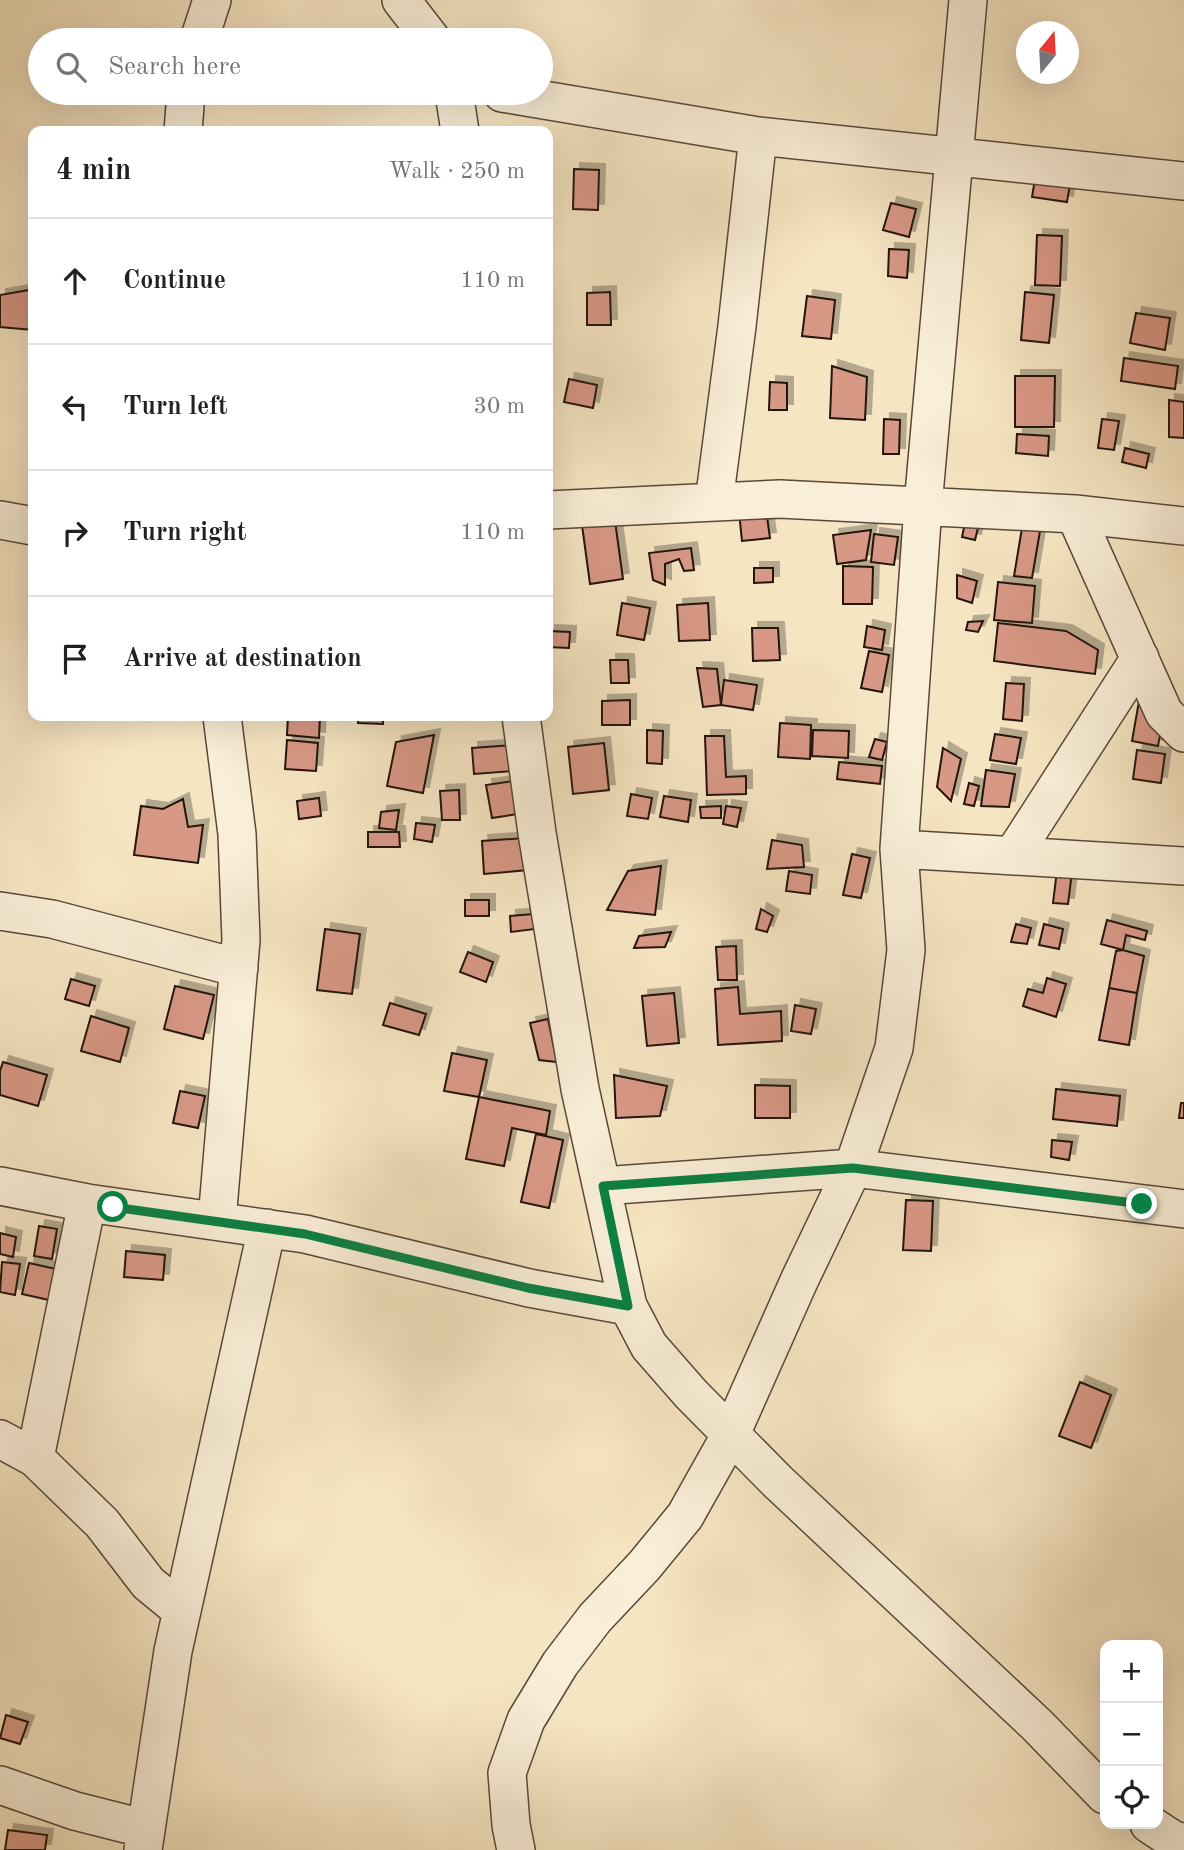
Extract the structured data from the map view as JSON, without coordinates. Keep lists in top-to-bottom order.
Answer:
{
  "north": "top",
  "page": {
    "search": "Search here",
    "heading": ["4 min", "Walk · 250 m"],
    "list": [
      ["Continue", "110 m"],
      ["Turn left", "30 m"],
      ["Turn right", "110 m"],
      "Arrive at destination"
    ],
    "map_buttons": ["+", "−"]
  }
}
